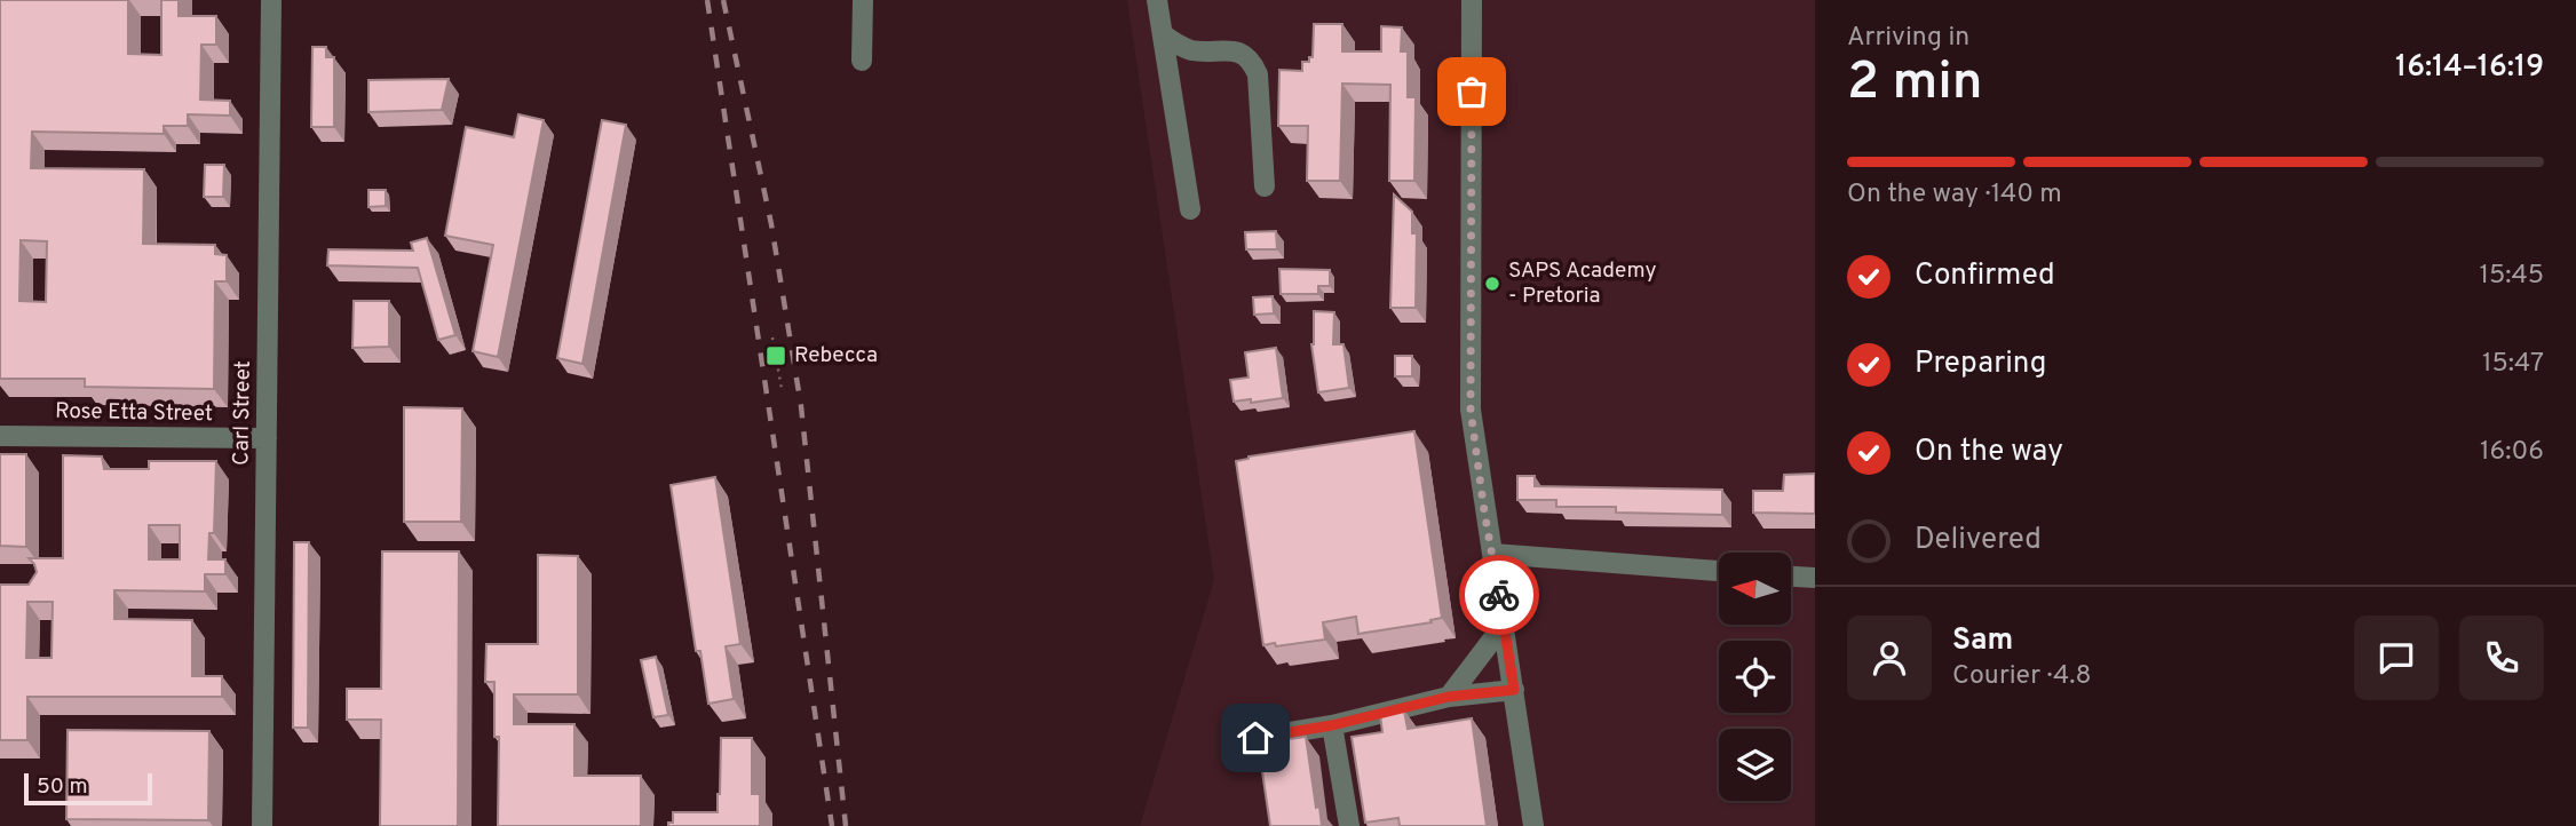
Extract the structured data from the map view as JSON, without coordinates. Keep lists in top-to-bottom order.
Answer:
{
  "streets": {
    "street": ["Rose Etta Street", "Carl Street"]
  },
  "crossings": [
    ["Rose Etta Street", "Carl Street"]
  ],
  "places": {
    "other": ["SAPS Academy - Pretoria"],
    "transit": ["Rebecca"]
  },
  "scale_bar": "50 m",
  "north": "left",
  "page": {
    "heading": ["2 min", "Arriving in", "16:14–16:19"],
    "panel": ["Sam", "Courier · 4.8"],
    "bar": "On the way · 140 m",
    "list": [
      ["Confirmed", "15:45"],
      ["Preparing", "15:47"],
      ["On the way", "16:06"],
      "Delivered"
    ],
    "scale": "50 m"
  }
}
